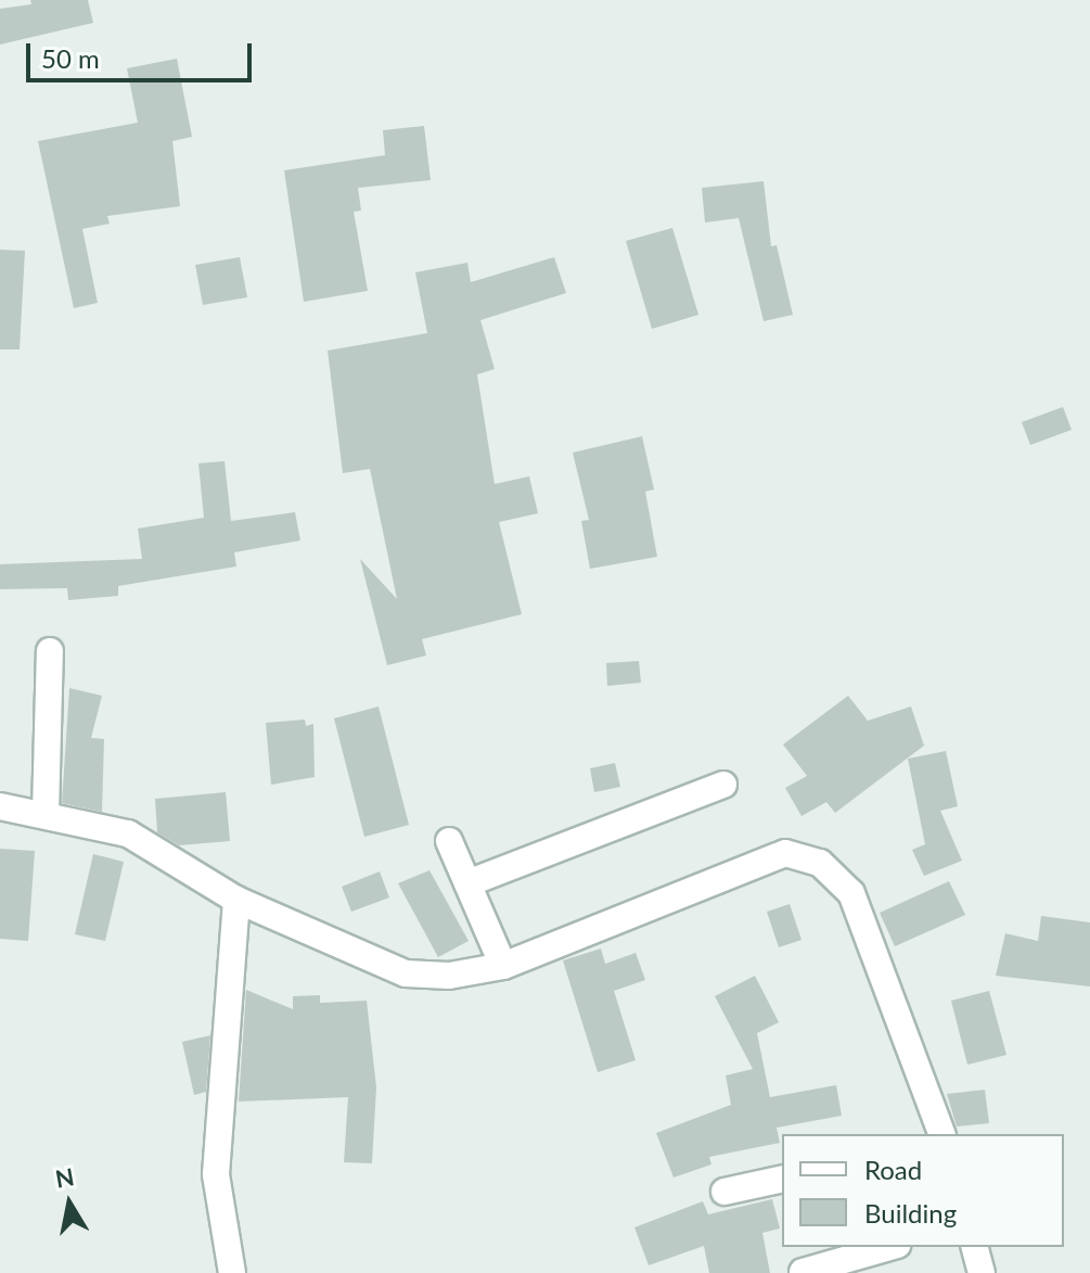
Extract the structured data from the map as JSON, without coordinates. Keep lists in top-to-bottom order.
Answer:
{
  "legend": ["Road", "Building"],
  "scale_bar": "50 m",
  "north": "top"
}
